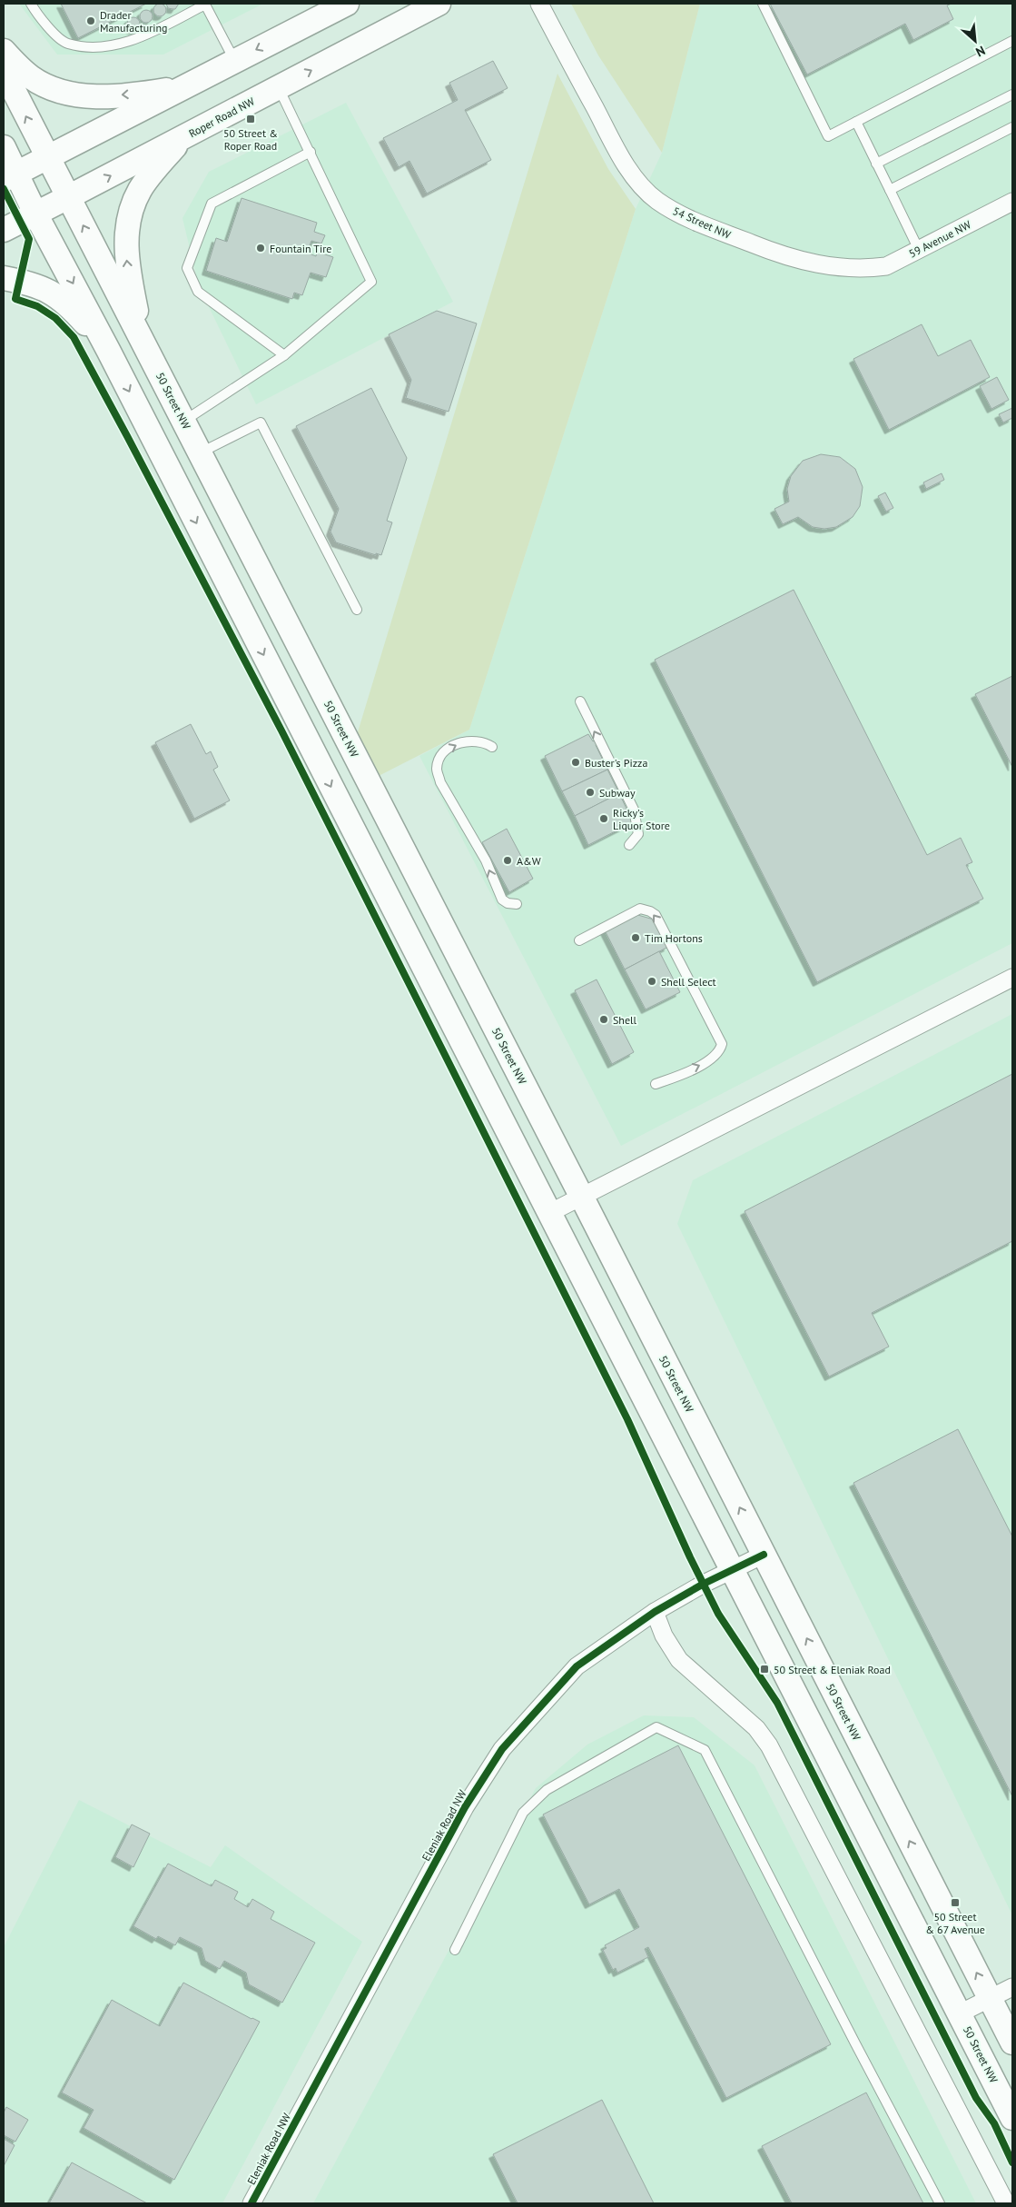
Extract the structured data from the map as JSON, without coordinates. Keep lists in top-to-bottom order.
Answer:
{
  "streets": {
    "main road": ["Roper Road NW", "50 Street NW"],
    "street": ["54 Street NW", "59 Avenue NW", "Eleniak Road NW"]
  },
  "crossings": [
    ["Roper Road NW", "50 Street NW"],
    ["54 Street NW", "59 Avenue NW"],
    ["50 Street NW", "Eleniak Road NW"]
  ],
  "places": {
    "other": [
      "Drader Manufacturing",
      "Fountain Tire",
      "Buster's Pizza",
      "Subway",
      "Ricky's Liquor Store",
      "A&W",
      "Tim Hortons",
      "Shell Select",
      "Shell"
    ],
    "transit": ["50 Street & Roper Road", "50 Street & Eleniak Road", "50 Street & 67 Avenue"]
  },
  "north": "bottom right"
}
